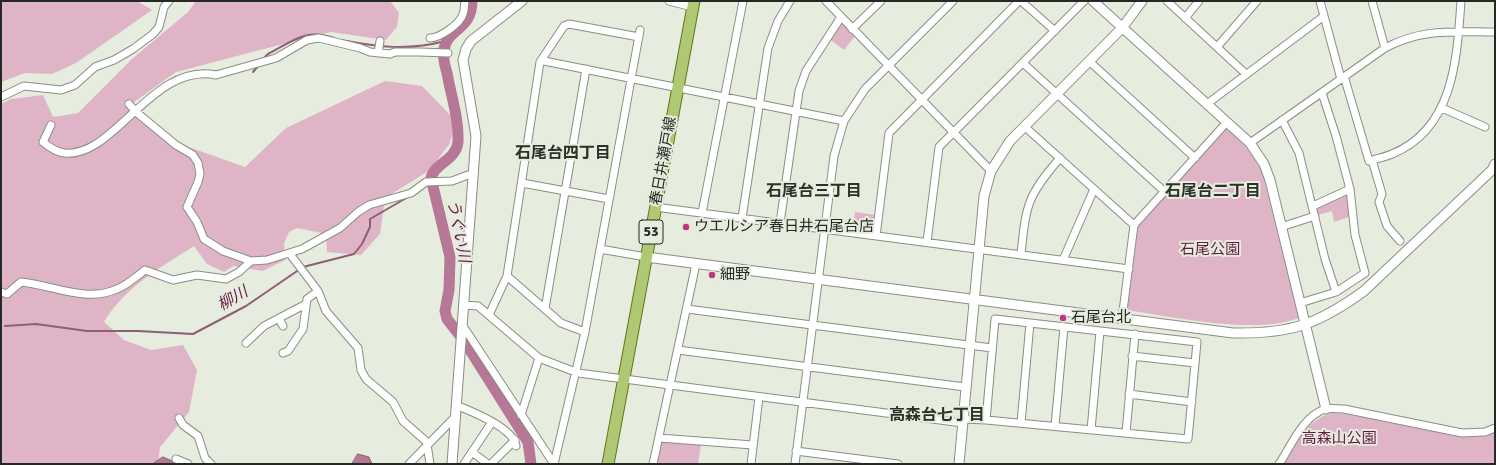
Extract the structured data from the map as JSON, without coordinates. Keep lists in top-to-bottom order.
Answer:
{
  "streets": {
    "main road": ["春日井瀬戸線", "53"]
  },
  "districts": [
    "石尾台四丁目",
    "石尾台三丁目",
    "石尾台二丁目",
    "高森台七丁目"
  ],
  "water": ["うぐい川", "柳川"],
  "parks": ["石尾公園", "高森山公園"],
  "places": ["ウエルシア春日井石尾台店", "細野", "石尾台北"]
}
